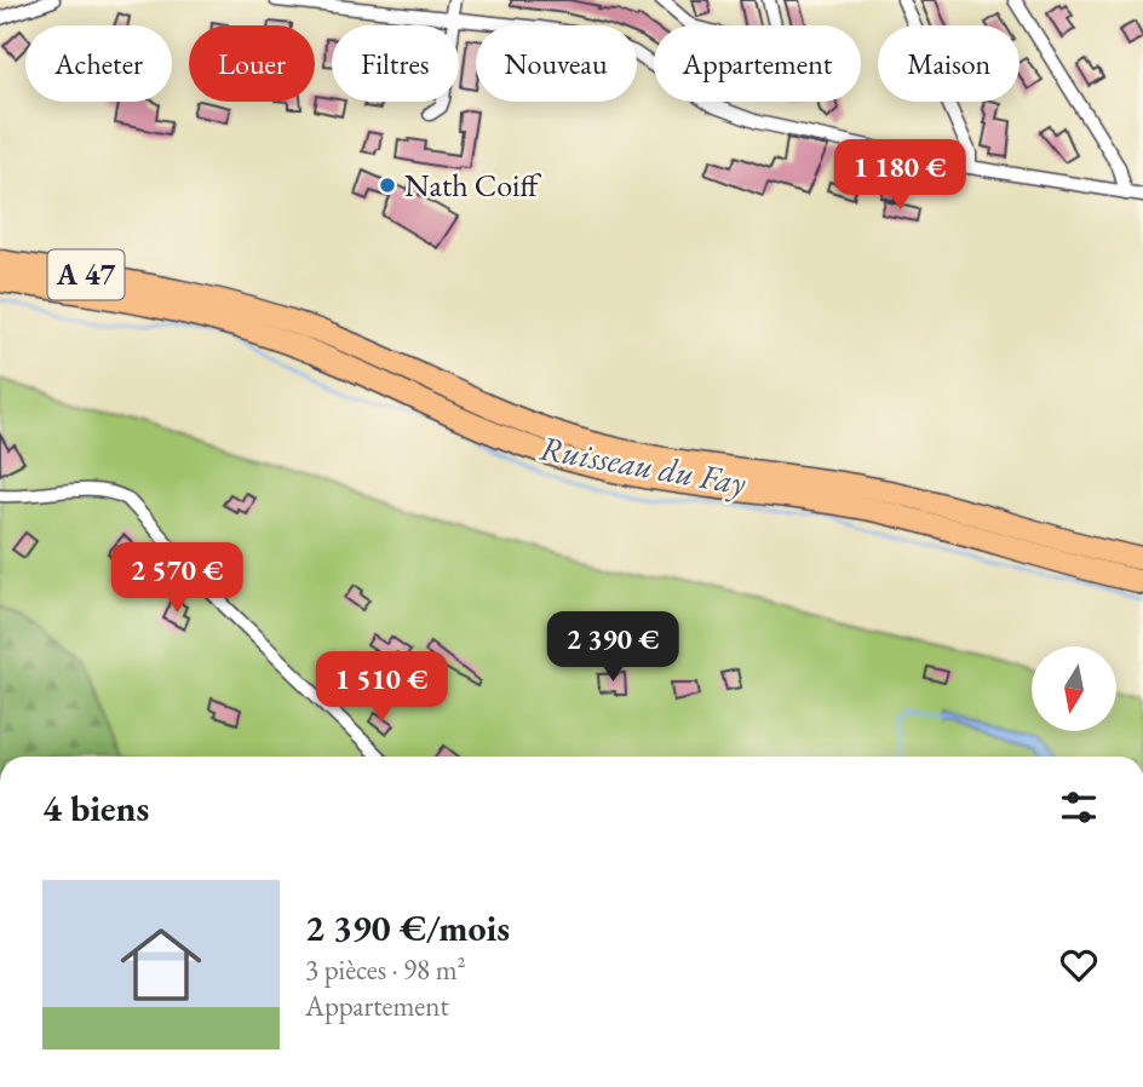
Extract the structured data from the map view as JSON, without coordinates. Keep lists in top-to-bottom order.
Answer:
{
  "streets": {
    "highway": ["A 47"]
  },
  "water": ["Ruisseau du Fay"],
  "places": ["Nath Coiff"],
  "north": "bottom",
  "page": {
    "chip": [
      "Acheter",
      "Louer",
      "Filtres",
      "Nouveau",
      "Appartement",
      "Maison"
    ],
    "price": [
      "1 180 €",
      "2 570 €",
      "2 390 €",
      "1 510 €"
    ],
    "heading": "4 biens",
    "list": [
      {
        "name": "2 390 €/mois",
        "note": "3 pièces · 98 m² · Appartement"
      }
    ]
  }
}
